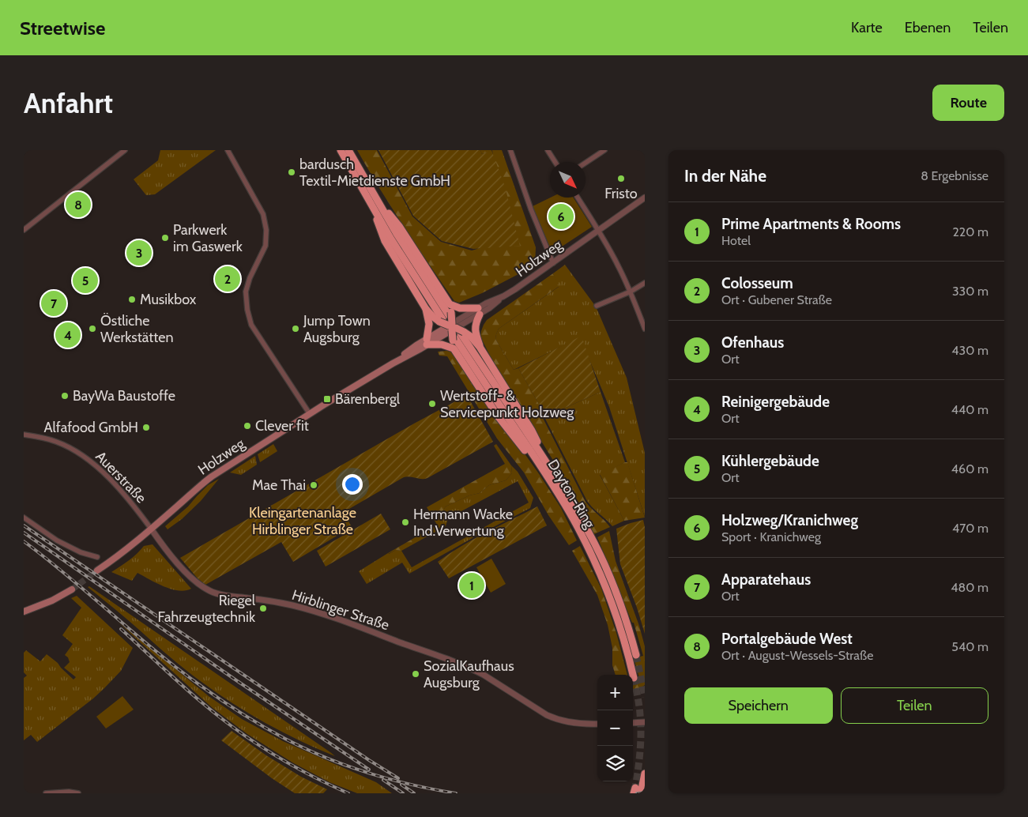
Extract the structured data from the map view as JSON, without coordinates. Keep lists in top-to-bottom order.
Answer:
{
  "streets": {
    "highway": ["Dayton-Ring"],
    "main road": ["Holzweg"],
    "street": ["Auerstraße", "Hirblinger Straße"]
  },
  "crossings": [
    ["Holzweg", "Auerstraße"],
    ["Holzweg", "Dayton-Ring"],
    ["Holzweg", "Hirblinger Straße"],
    ["Auerstraße", "Hirblinger Straße"]
  ],
  "parks": ["Kleingartenanlage Hirblinger Straße"],
  "places": {
    "other": [
      "bardusch Textil-Mietdienste GmbH",
      "Fristo",
      "Parkwerk im Gaswerk",
      "Musikbox",
      "Östliche Werkstätten",
      "Jump Town Augsburg",
      "BayWa Baustoffe",
      "Wertstoff- & Servicepunkt Holzweg",
      "Clever fit",
      "Alfafood GmbH",
      "Mae Thai",
      "Hermann Wacke Ind.Verwertung",
      "Riegel Fahrzeugtechnik",
      "SozialKaufhaus Augsburg"
    ],
    "transit": ["Bärenbergl"]
  },
  "north": "bottom right",
  "page": {
    "header": "Streetwise",
    "nav": ["Karte", "Ebenen", "Teilen"],
    "buttons": [
      "Route",
      ["Speichern", "Teilen"]
    ],
    "title": "Anfahrt",
    "heading": ["In der Nähe", "8 Ergebnisse"],
    "pins": [
      "8",
      "6",
      "3",
      "2",
      "5",
      "7",
      "4",
      "1"
    ],
    "list": [
      {
        "mark": "1",
        "name": "Prime Apartments & Rooms",
        "note": "Hotel",
        "value": "220 m"
      },
      {
        "mark": "2",
        "name": "Colosseum",
        "note": "Ort · Gubener Straße",
        "value": "330 m"
      },
      {
        "mark": "3",
        "name": "Ofenhaus",
        "note": "Ort",
        "value": "430 m"
      },
      {
        "mark": "4",
        "name": "Reinigergebäude",
        "note": "Ort",
        "value": "440 m"
      },
      {
        "mark": "5",
        "name": "Kühlergebäude",
        "note": "Ort",
        "value": "460 m"
      },
      {
        "mark": "6",
        "name": "Holzweg/Kranichweg",
        "note": "Sport · Kranichweg",
        "value": "470 m"
      },
      {
        "mark": "7",
        "name": "Apparatehaus",
        "note": "Ort",
        "value": "480 m"
      },
      {
        "mark": "8",
        "name": "Portalgebäude West",
        "note": "Ort · August-Wessels-Straße",
        "value": "540 m"
      }
    ],
    "map_buttons": ["+", "−"]
  }
}
